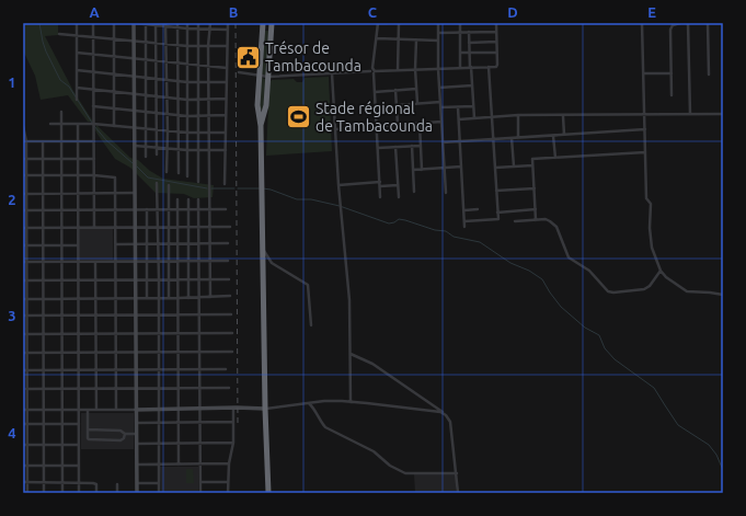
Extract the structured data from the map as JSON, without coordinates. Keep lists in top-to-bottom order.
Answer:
{
  "places": {
    "public building": ["Trésor de Tambacounda"],
    "sports": ["Stade régional de Tambacounda"]
  },
  "grid": {
    "columns": [
      "A",
      "B",
      "C",
      "D",
      "E"
    ],
    "rows": [
      "1",
      "2",
      "3",
      "4"
    ]
  }
}
